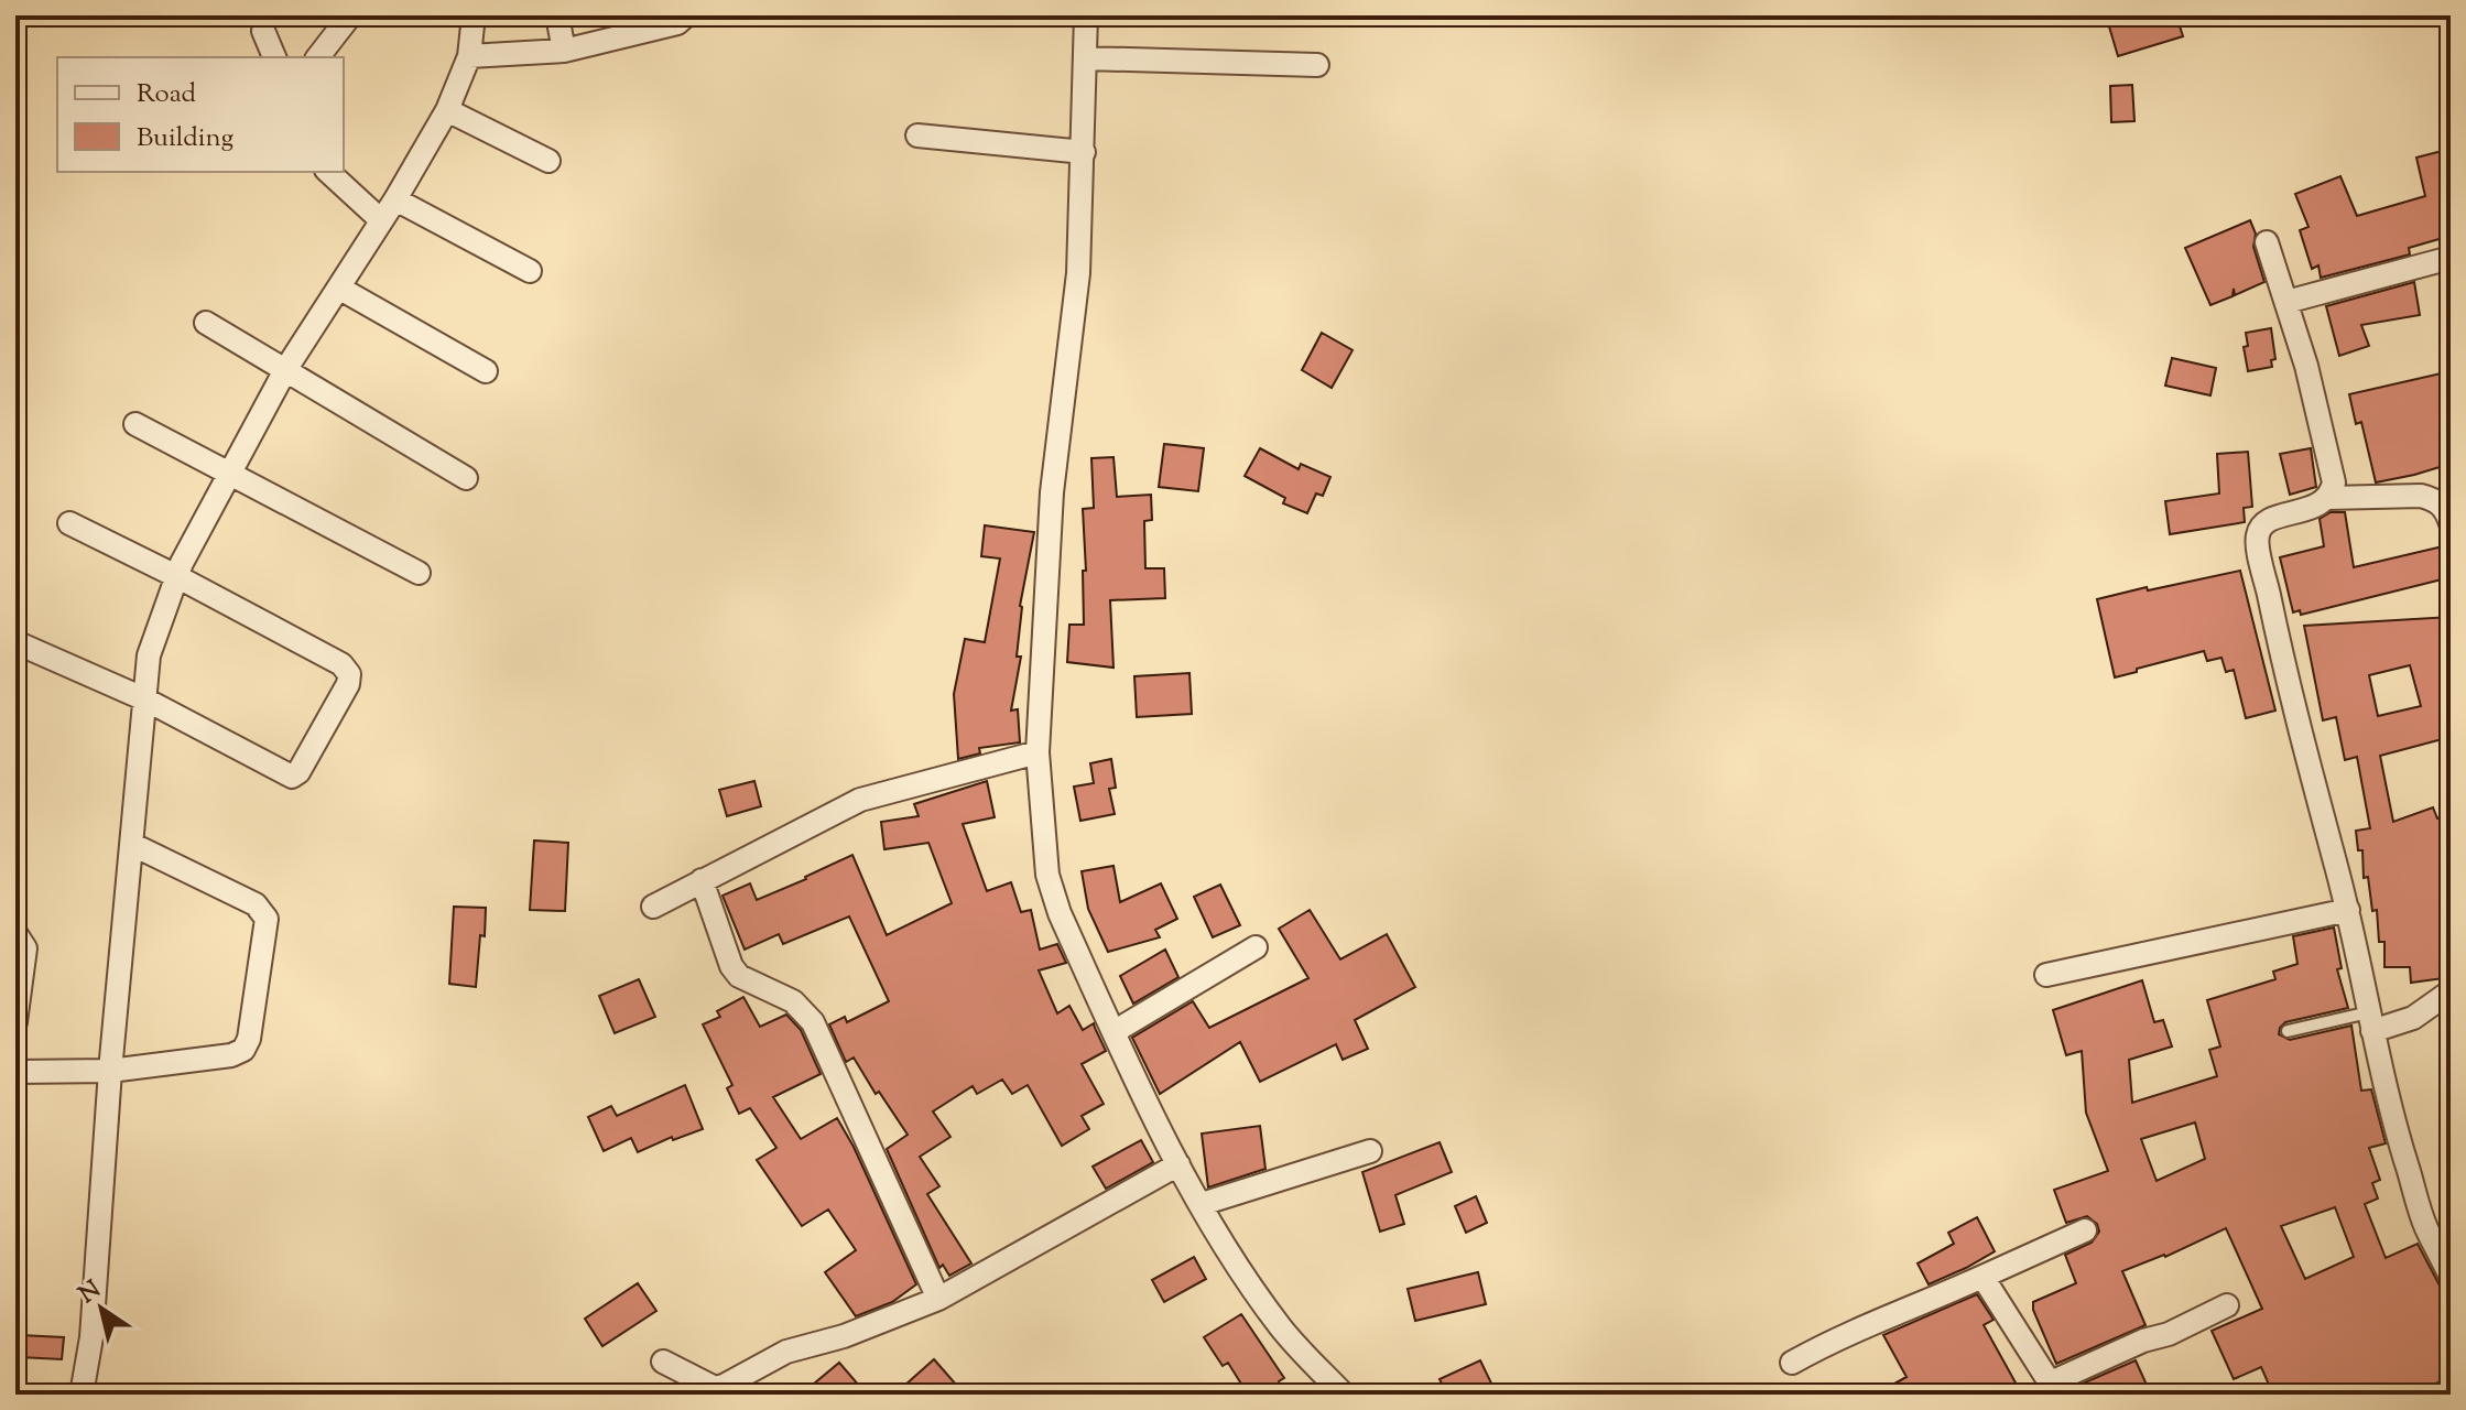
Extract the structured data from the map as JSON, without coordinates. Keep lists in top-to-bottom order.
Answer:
{
  "legend": ["Road", "Building"],
  "north": "top left"
}
